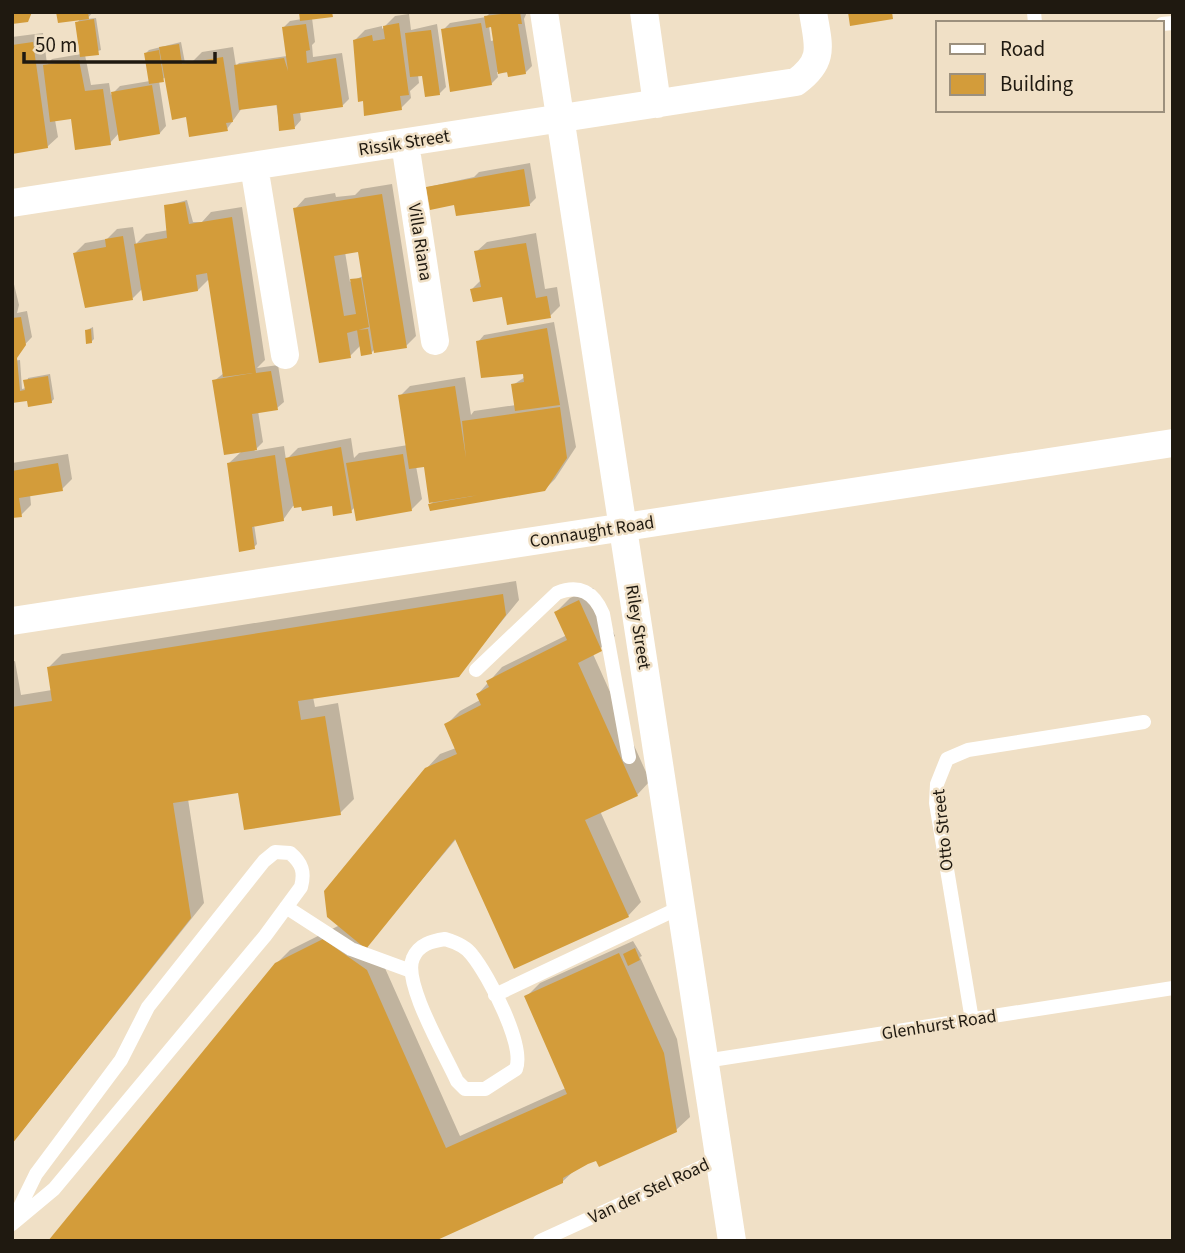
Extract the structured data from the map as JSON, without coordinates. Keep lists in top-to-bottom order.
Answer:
{
  "streets": {
    "street": [
      "Rissik Street",
      "Villa Riana",
      "Connaught Road",
      "Riley Street"
    ],
    "lane": ["Otto Street", "Glenhurst Road", "Van der Stel Road"]
  },
  "crossings": [
    ["Rissik Street", "Villa Riana"],
    ["Rissik Street", "Riley Street"],
    ["Connaught Road", "Riley Street"],
    ["Riley Street", "Glenhurst Road"],
    ["Riley Street", "Van der Stel Road"],
    ["Otto Street", "Glenhurst Road"]
  ],
  "legend": ["Road", "Building"],
  "scale_bar": "50 m"
}
